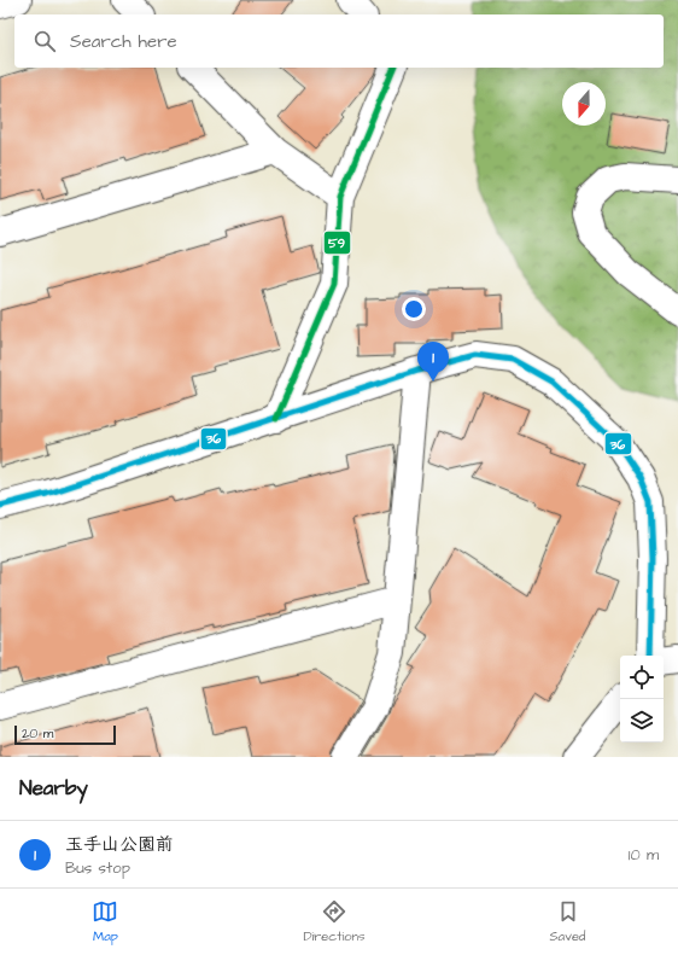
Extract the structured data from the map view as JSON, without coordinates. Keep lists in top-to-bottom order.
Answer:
{
  "lines": ["transit line 59", "transit line 36"],
  "scale_bar": "20 m",
  "north": "bottom",
  "page": {
    "search": "Search here",
    "pins": "1",
    "scale": "20 m",
    "heading": "Nearby",
    "list": [
      {
        "mark": "1",
        "name": "玉手山公園前",
        "note": "Bus stop",
        "value": "10 m"
      }
    ],
    "nav": ["Map", "Directions", "Saved"]
  }
}
